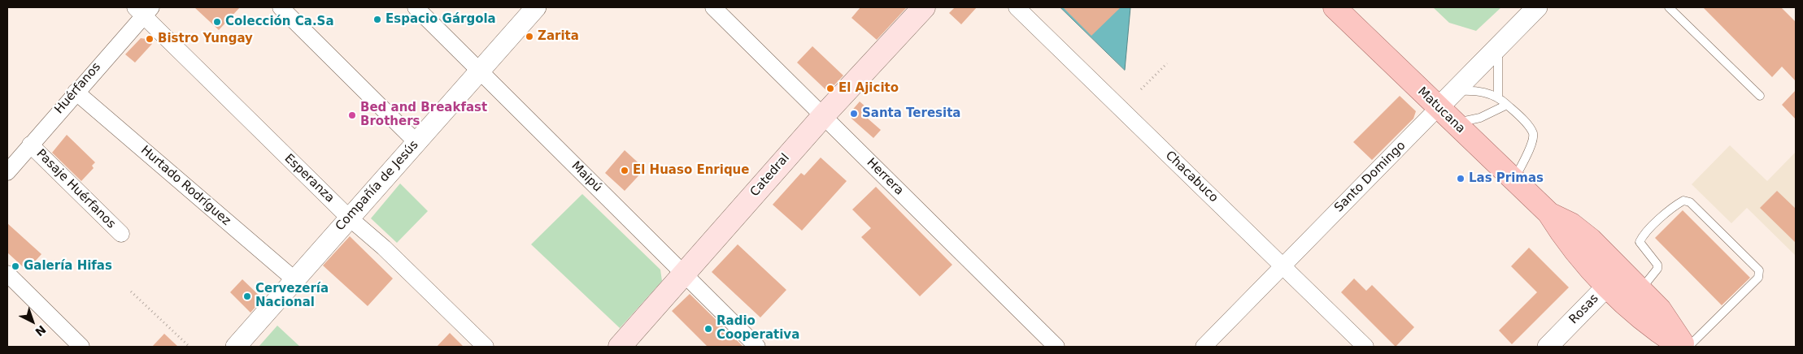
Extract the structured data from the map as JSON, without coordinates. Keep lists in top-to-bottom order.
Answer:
{
  "streets": {
    "main road": ["Matucana", "Catedral"],
    "street": [
      "Huérfanos",
      "Maipú",
      "Herrera",
      "Chacabuco",
      "Santo Domingo",
      "Esperanza",
      "Hurtado Rodríguez",
      "Compañía de Jesús",
      "Pasaje Huérfanos",
      "Rosas"
    ]
  },
  "crossings": [
    ["Huérfanos", "Esperanza"],
    ["Huérfanos", "Hurtado Rodríguez"],
    ["Huérfanos", "Pasaje Huérfanos"],
    ["Matucana", "Santo Domingo"],
    ["Matucana", "Rosas"],
    ["Catedral", "Maipú"],
    ["Catedral", "Herrera"],
    ["Maipú", "Compañía de Jesús"],
    ["Chacabuco", "Santo Domingo"],
    ["Esperanza", "Compañía de Jesús"],
    ["Hurtado Rodríguez", "Compañía de Jesús"]
  ],
  "places": [
    "Espacio Gárgola",
    "Colección Ca.Sa",
    "Zarita",
    "Bistro Yungay",
    "El Ajicito",
    "Santa Teresita",
    "Bed and Breakfast Brothers",
    "El Huaso Enrique",
    "Las Primas",
    "Galería Hifas",
    "Cervezería Nacional",
    "Radio Cooperativa"
  ],
  "north": "bottom right"
}
